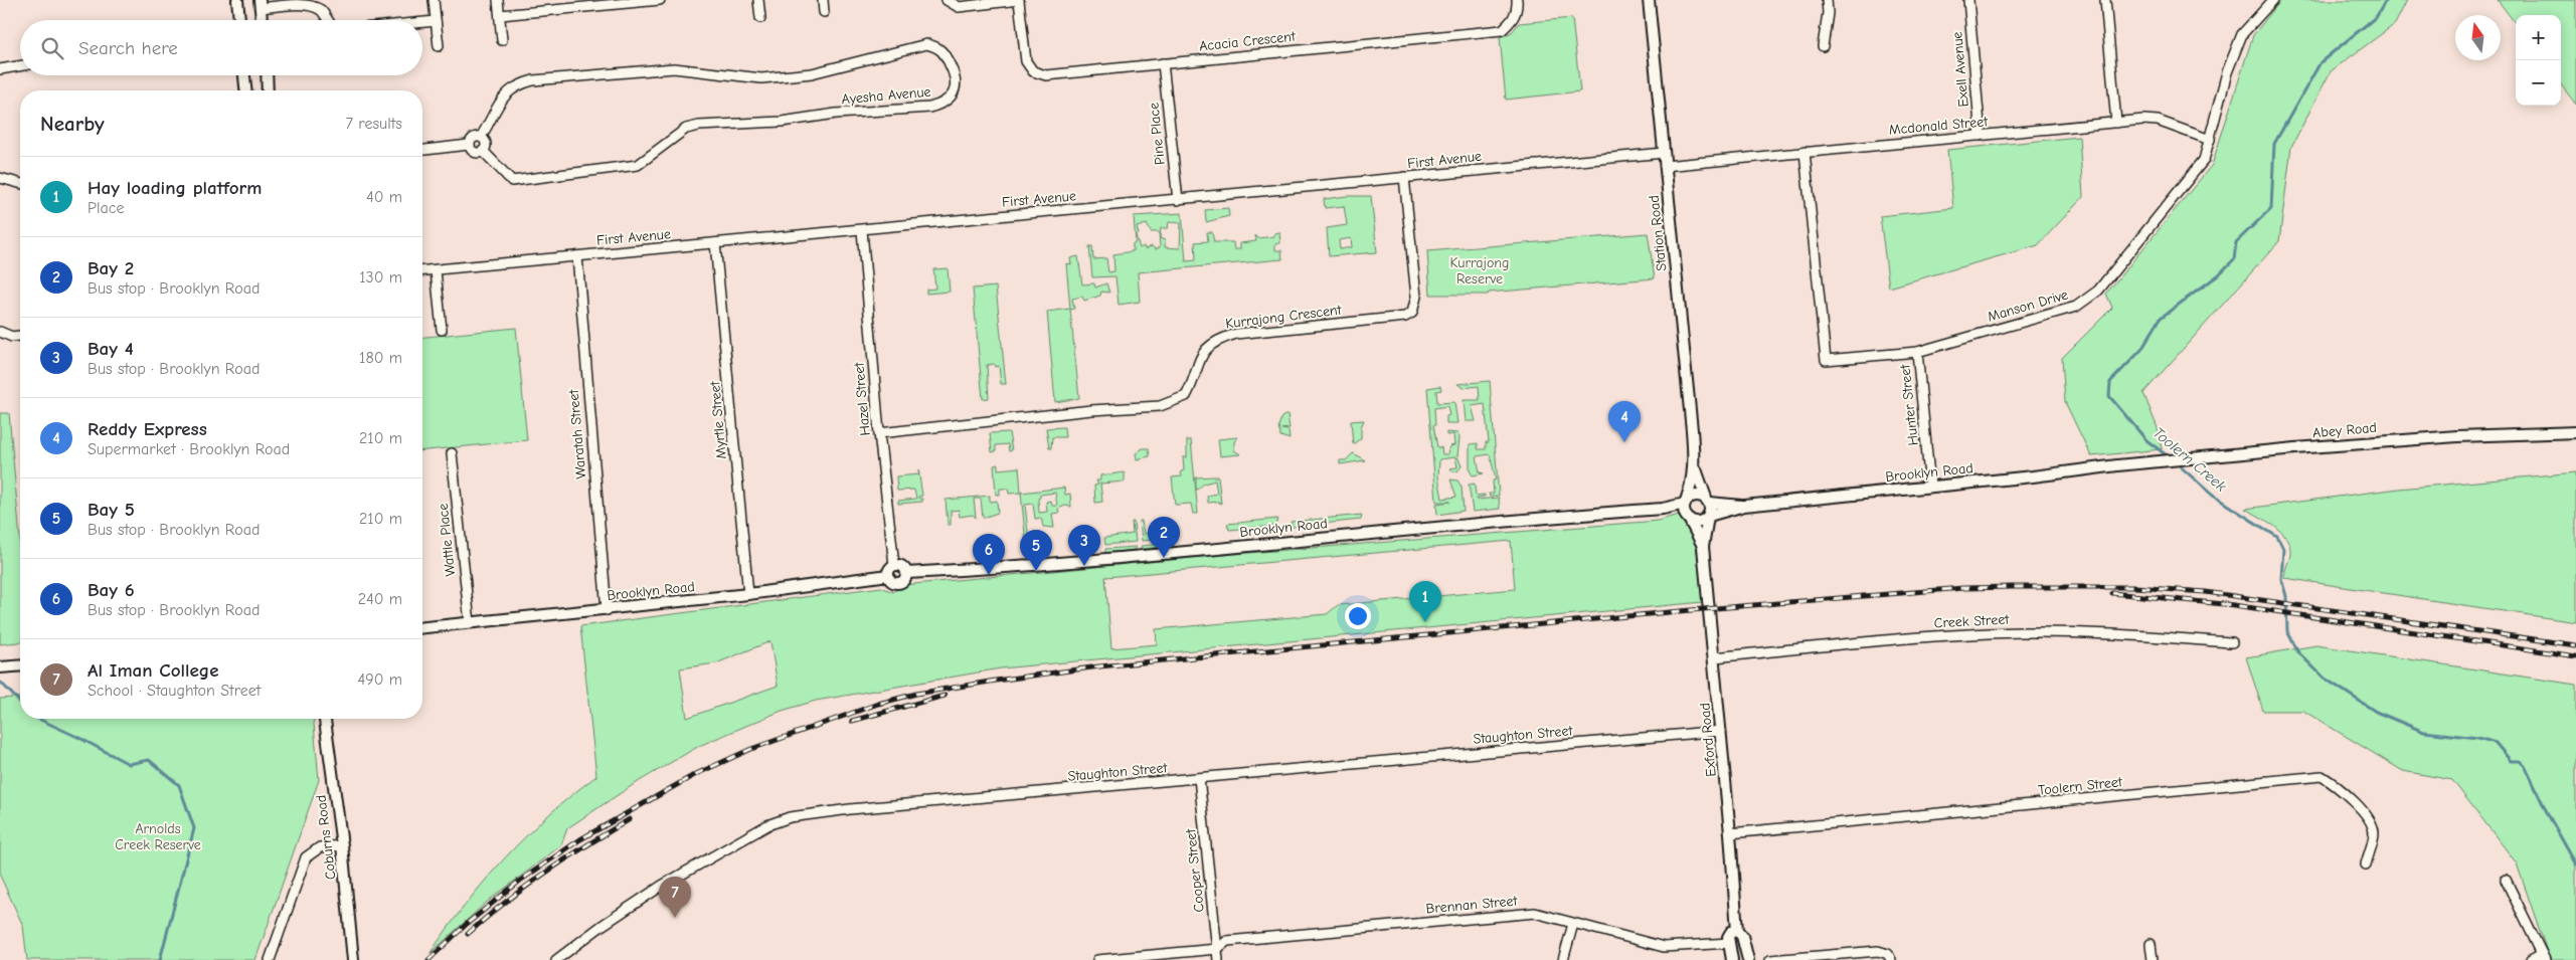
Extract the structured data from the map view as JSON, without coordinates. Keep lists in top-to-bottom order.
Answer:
{
  "streets": {
    "street": [
      "Acacia Crescent",
      "Exell Avenue",
      "Ayesha Avenue",
      "Mcdonald Street",
      "Pine Place",
      "First Avenue",
      "Station Road",
      "Manson Drive",
      "Kurrajong Crescent",
      "Hazel Street",
      "Hunter Street",
      "Myrtle Street",
      "Abey Road",
      "Waratah Street",
      "Brooklyn Road",
      "Wattle Place",
      "Creek Street",
      "Staughton Street",
      "Exford Road",
      "Toolern Street",
      "Coburns Road",
      "Cooper Street",
      "Brennan Street"
    ]
  },
  "crossings": [
    ["Acacia Crescent", "Pine Place"],
    ["Exell Avenue", "Mcdonald Street"],
    ["Mcdonald Street", "Station Road"],
    ["Mcdonald Street", "Manson Drive"],
    ["Pine Place", "First Avenue"],
    ["First Avenue", "Station Road"],
    ["First Avenue", "Kurrajong Crescent"],
    ["First Avenue", "Hazel Street"],
    ["First Avenue", "Myrtle Street"],
    ["First Avenue", "Waratah Street"],
    ["Station Road", "Brooklyn Road"],
    ["Station Road", "Exford Road"],
    ["Manson Drive", "Hunter Street"],
    ["Kurrajong Crescent", "Hazel Street"],
    ["Hazel Street", "Brooklyn Road"],
    ["Hunter Street", "Brooklyn Road"],
    ["Myrtle Street", "Brooklyn Road"],
    ["Abey Road", "Brooklyn Road"],
    ["Waratah Street", "Brooklyn Road"],
    ["Brooklyn Road", "Wattle Place"],
    ["Brooklyn Road", "Exford Road"],
    ["Creek Street", "Exford Road"],
    ["Staughton Street", "Exford Road"],
    ["Staughton Street", "Cooper Street"],
    ["Exford Road", "Toolern Street"],
    ["Cooper Street", "Brennan Street"]
  ],
  "water": ["Toolern Creek"],
  "parks": ["Kurrajong Reserve", "Arnolds Creek Reserve"],
  "north": "top",
  "page": {
    "map_buttons": ["+", "−"],
    "search": "Search here",
    "heading": ["Nearby", "7 results"],
    "list": [
      {
        "mark": "1",
        "name": "Hay loading platform",
        "note": "Place",
        "value": "40 m"
      },
      {
        "mark": "2",
        "name": "Bay 2",
        "note": "Bus stop · Brooklyn Road",
        "value": "130 m"
      },
      {
        "mark": "3",
        "name": "Bay 4",
        "note": "Bus stop · Brooklyn Road",
        "value": "180 m"
      },
      {
        "mark": "4",
        "name": "Reddy Express",
        "note": "Supermarket · Brooklyn Road",
        "value": "210 m"
      },
      {
        "mark": "5",
        "name": "Bay 5",
        "note": "Bus stop · Brooklyn Road",
        "value": "210 m"
      },
      {
        "mark": "6",
        "name": "Bay 6",
        "note": "Bus stop · Brooklyn Road",
        "value": "240 m"
      },
      {
        "mark": "7",
        "name": "Al Iman College",
        "note": "School · Staughton Street",
        "value": "490 m"
      }
    ],
    "pins": [
      "4",
      "2",
      "3",
      "5",
      "6",
      "1",
      "7"
    ]
  }
}
